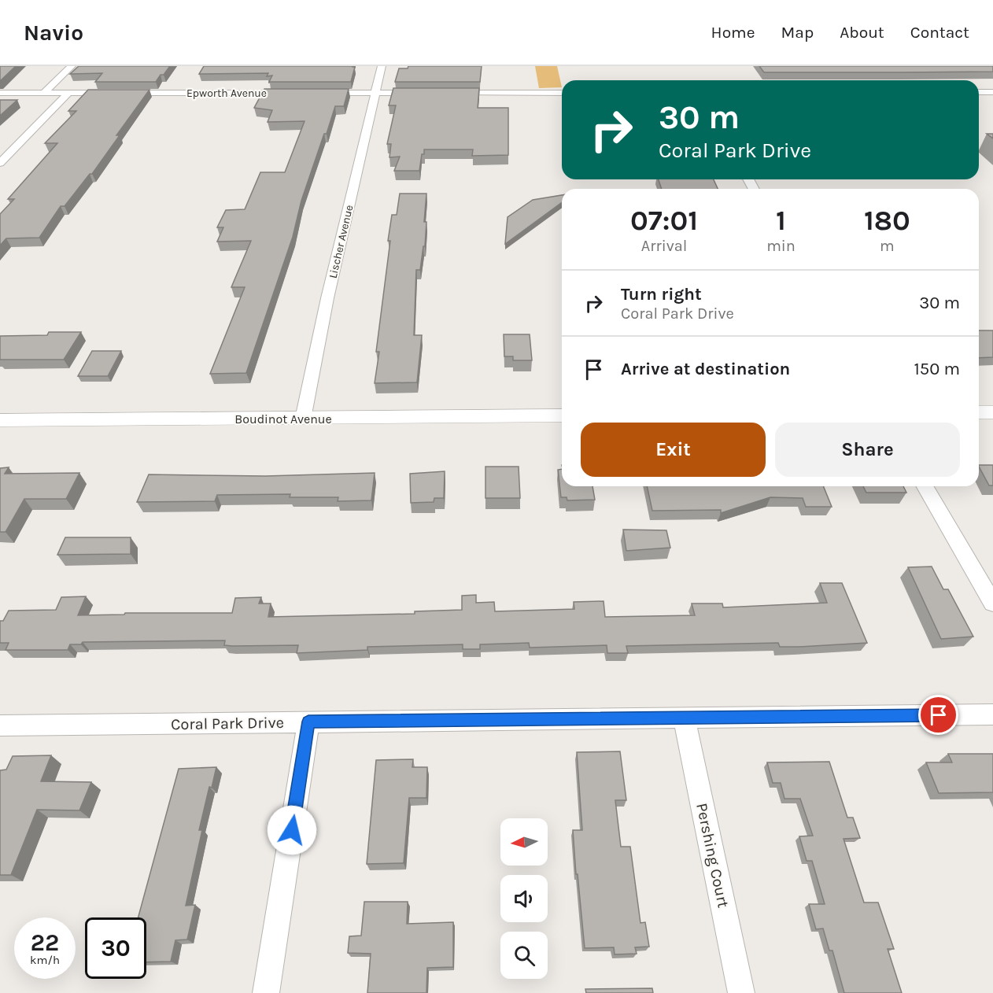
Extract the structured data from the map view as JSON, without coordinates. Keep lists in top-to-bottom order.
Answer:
{
  "streets": {
    "street": [
      "Epworth Avenue",
      "Lischer Avenue",
      "Boudinot Avenue",
      "Coral Park Drive",
      "Pershing Court"
    ]
  },
  "crossings": [
    ["Lischer Avenue", "Boudinot Avenue"],
    ["Coral Park Drive", "Pershing Court"]
  ],
  "north": "left",
  "page": {
    "header": "Navio",
    "nav": [
      "Home",
      "Map",
      "About",
      "Contact"
    ],
    "turn": ["30 m", "Coral Park Drive"],
    "eta": [
      "07:01",
      "Arrival",
      "1",
      "min",
      "180",
      "m"
    ],
    "list": [
      {
        "name": "Turn right",
        "note": "Coral Park Drive",
        "value": "30 m"
      },
      {
        "name": "Arrive at destination",
        "value": "150 m"
      }
    ],
    "buttons": ["Exit", "Share"],
    "speed": "22 km/h",
    "limit": "30"
  }
}
